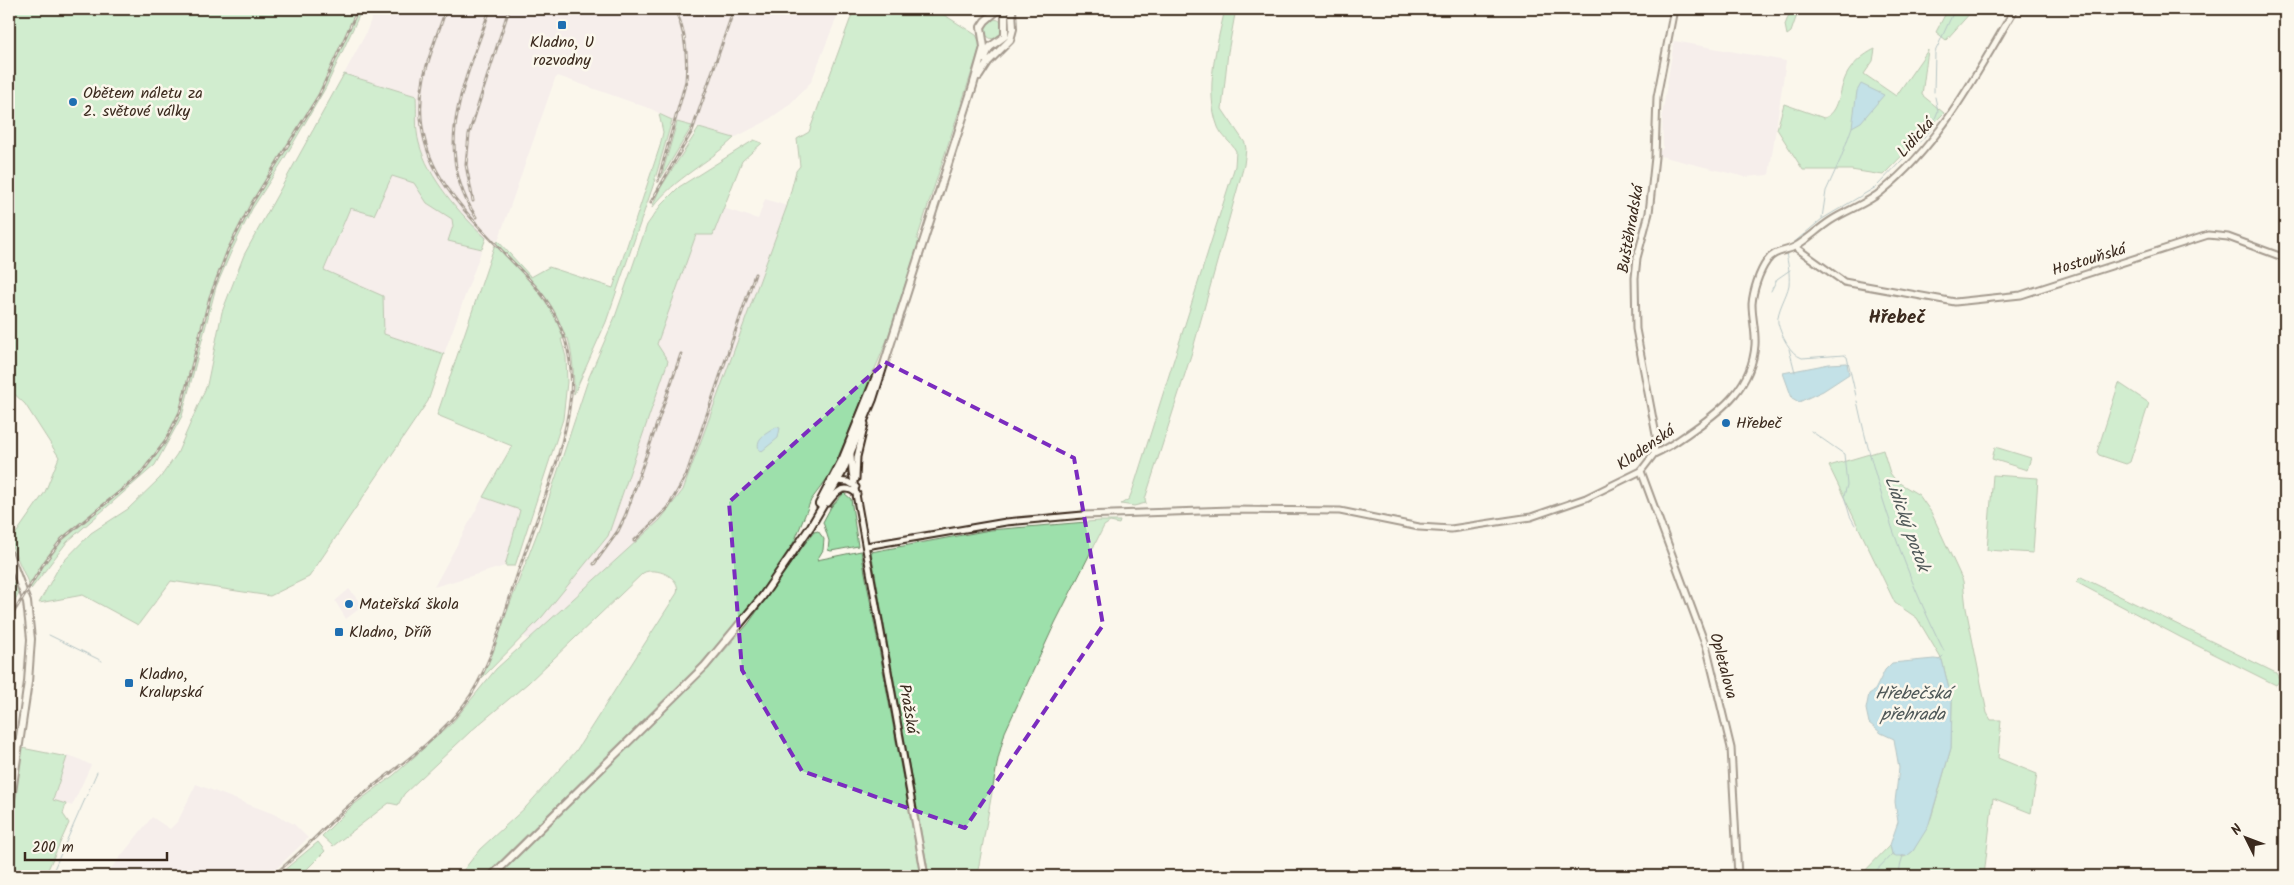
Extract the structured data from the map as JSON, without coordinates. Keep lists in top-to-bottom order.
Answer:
{
  "streets": {
    "street": [
      "Lidická",
      "Buštěhradská",
      "Hostouňská",
      "Kladenská",
      "Opletalova",
      "Pražská"
    ]
  },
  "crossings": [
    ["Lidická", "Hostouňská"],
    ["Lidická", "Kladenská"],
    ["Buštěhradská", "Kladenská"],
    ["Hostouňská", "Kladenská"],
    ["Kladenská", "Opletalova"],
    ["Kladenská", "Pražská"]
  ],
  "districts": ["Hřebeč"],
  "water": ["Lidický potok", "Hřebečská přehrada"],
  "places": {
    "transit": ["Kladno, U rozvodny", "Kladno, Dříň", "Kladno, Kralupská"],
    "other": ["Obětem náletu za 2. světové války", "Hřebeč", "Mateřská škola"]
  },
  "scale_bar": "200 m",
  "north": "top left"
}
